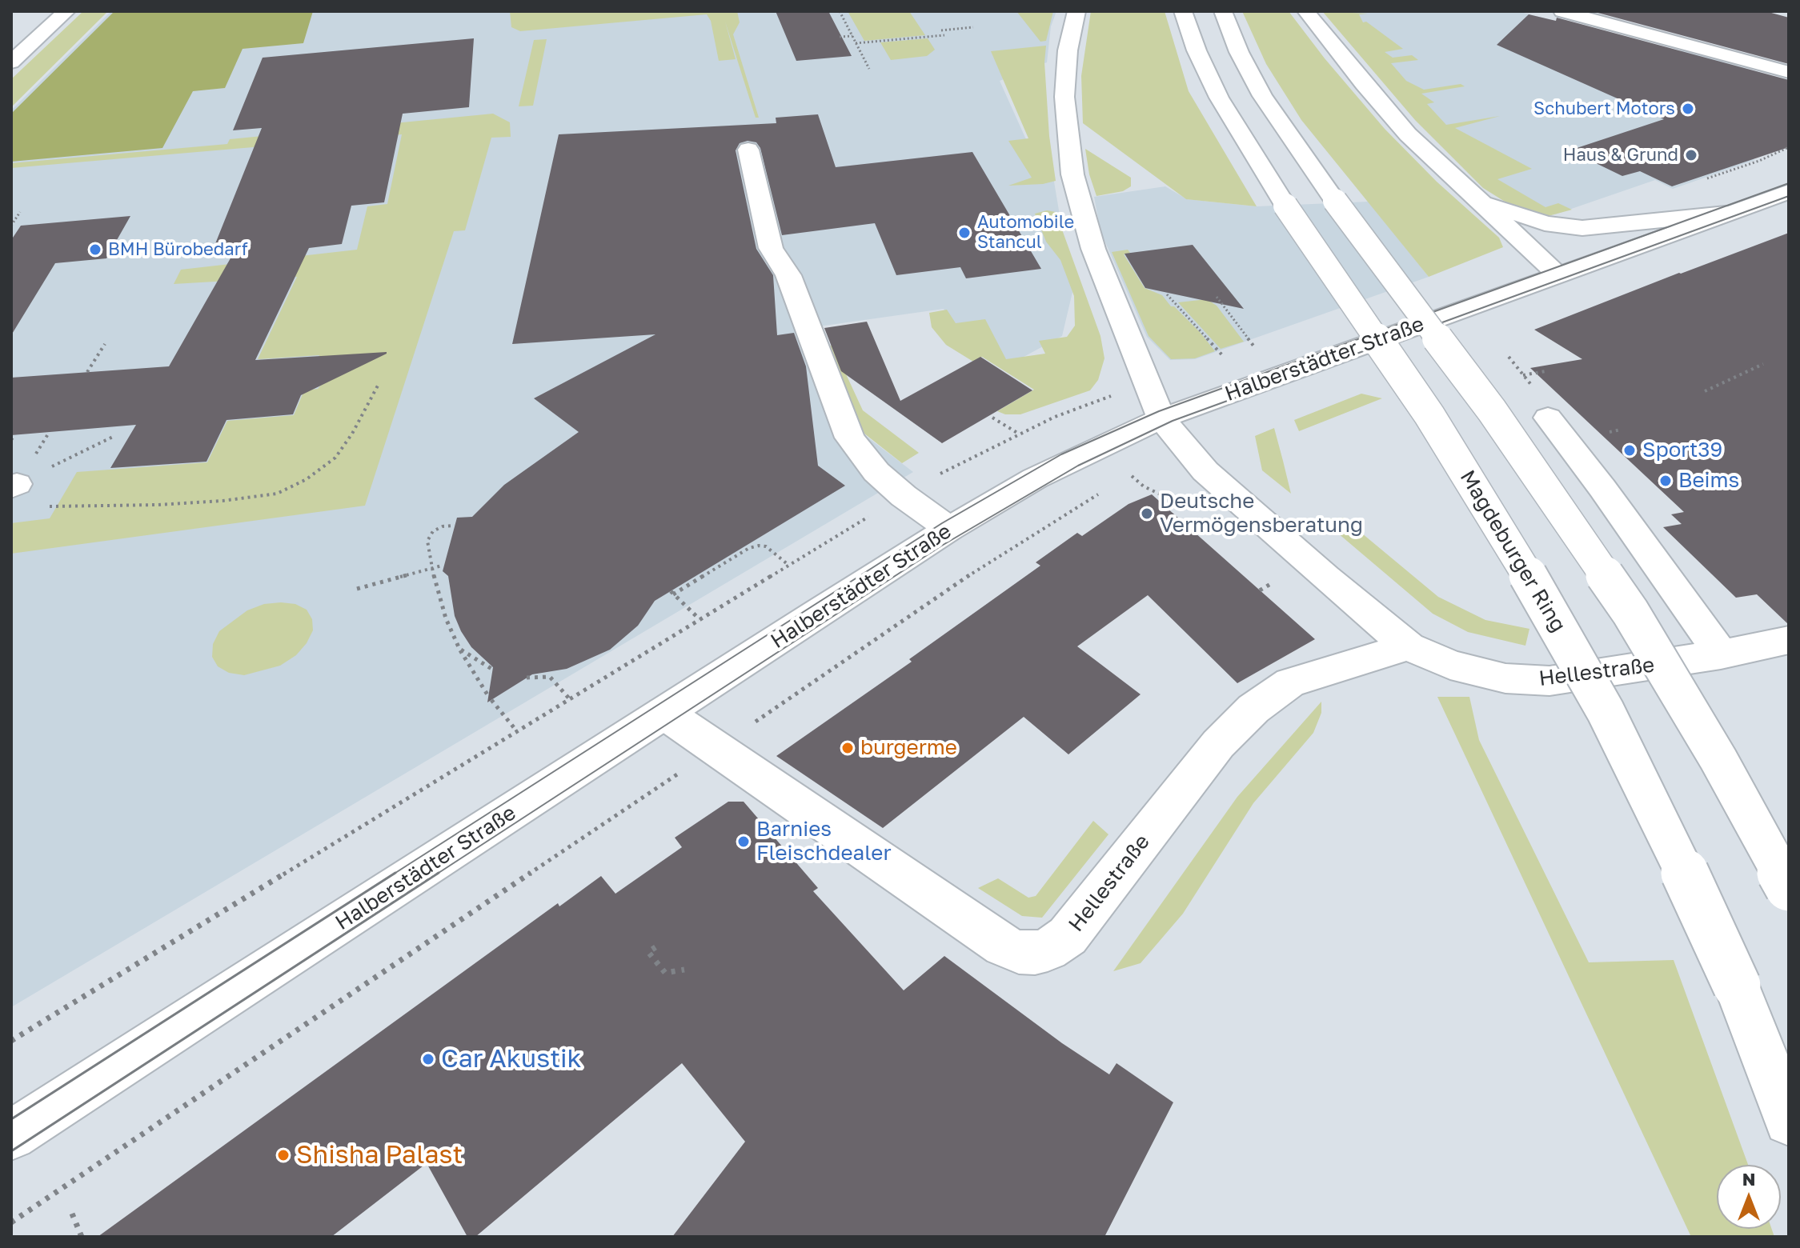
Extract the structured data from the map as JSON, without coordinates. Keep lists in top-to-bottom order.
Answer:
{
  "streets": {
    "main road": ["Halberstädter Straße", "Magdeburger Ring", "Hellestraße"]
  },
  "crossings": [
    ["Halberstädter Straße", "Hellestraße"]
  ],
  "places": [
    "Schubert Motors",
    "Haus & Grund",
    "Automobile Stancul",
    "BMH Bürobedarf",
    "Sport39",
    "Beims",
    "Deutsche Vermögensberatung",
    "burgerme",
    "Barnies Fleischdealer",
    "Car Akustik",
    "Shisha Palast"
  ],
  "north": "top"
}
